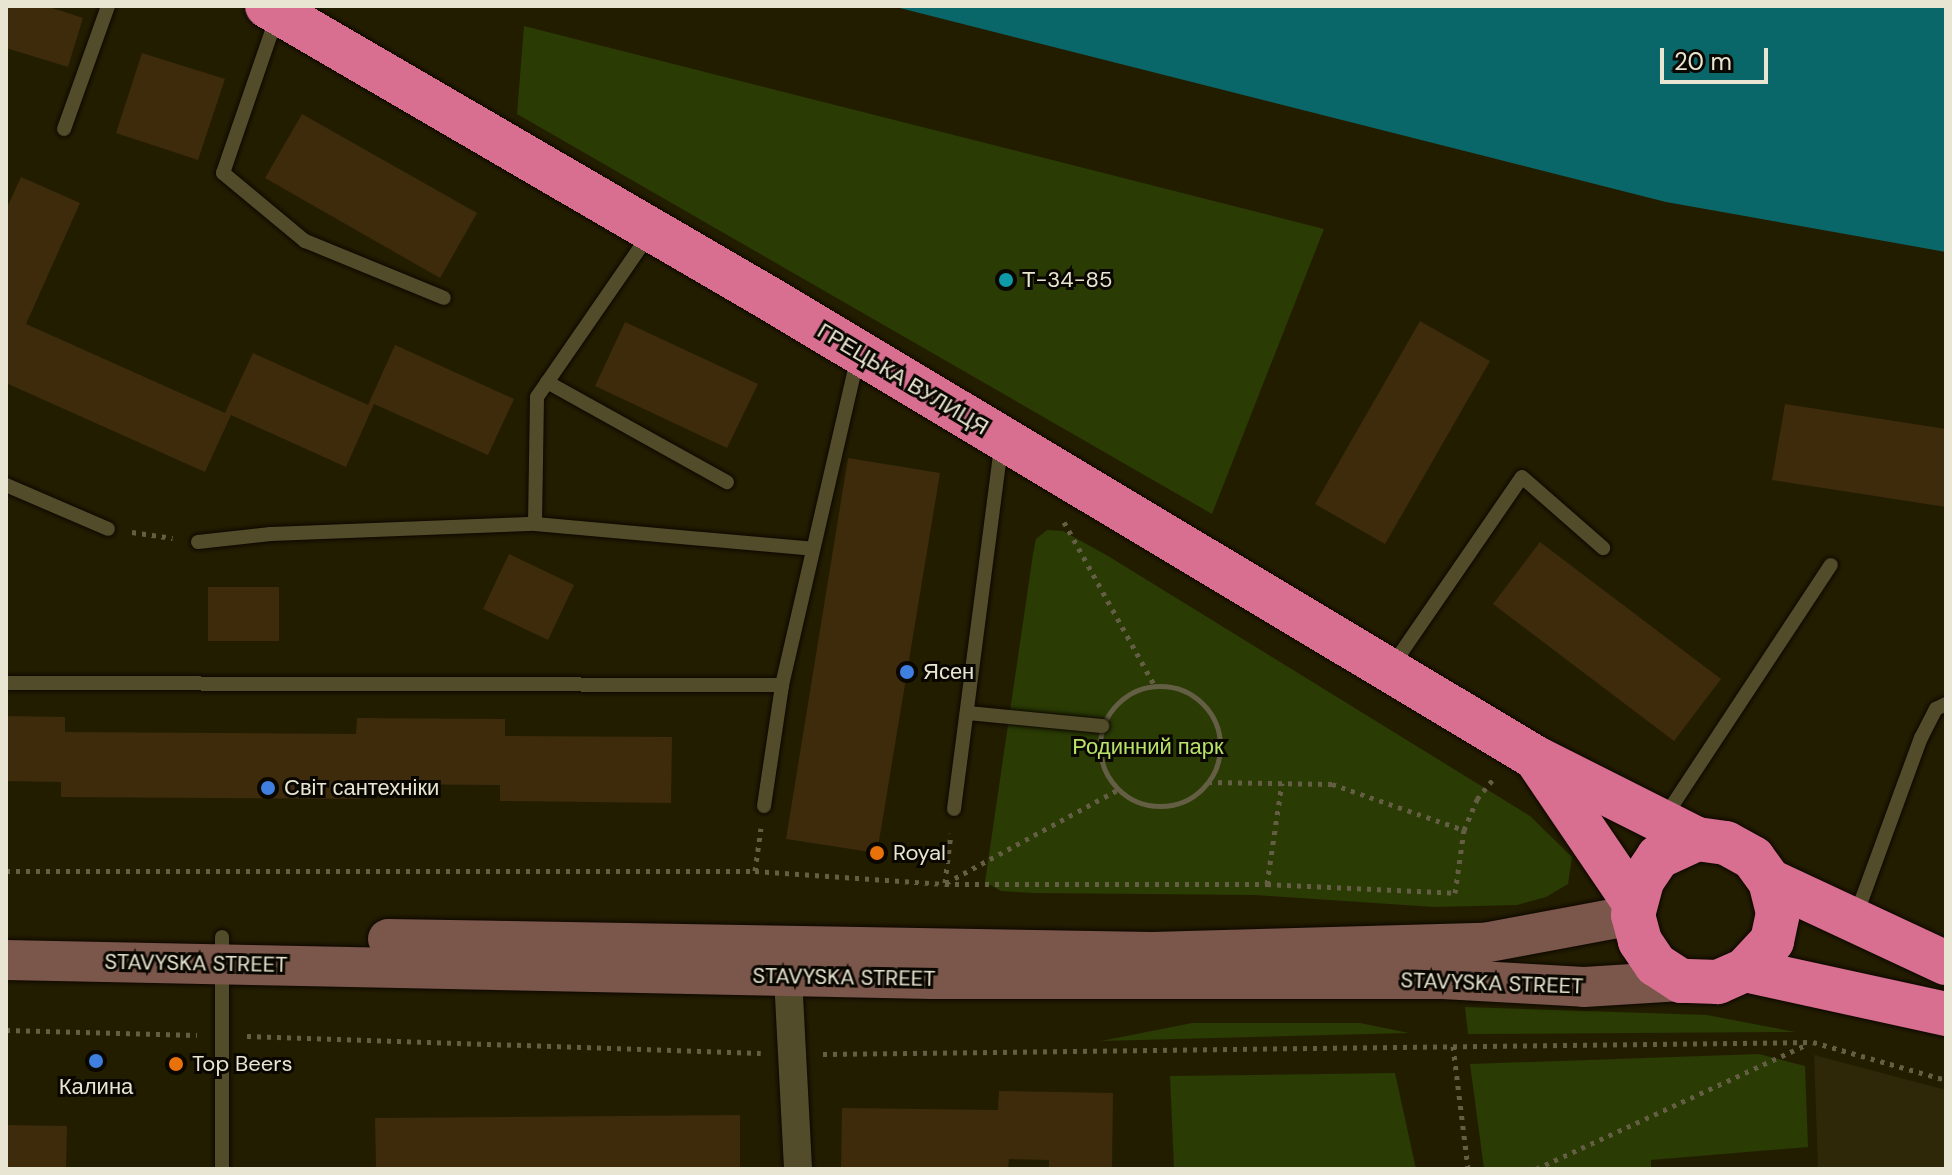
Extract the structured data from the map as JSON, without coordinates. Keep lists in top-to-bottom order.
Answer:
{
  "streets": {
    "highway": ["ГРЕЦЬКА ВУЛИЦЯ"],
    "main road": ["STAVYSKA STREET"]
  },
  "crossings": [
    ["ГРЕЦЬКА ВУЛИЦЯ", "STAVYSKA STREET"]
  ],
  "parks": ["Родинний парк"],
  "places": [
    "Т-34-85",
    "Ясен",
    "Світ сантехніки",
    "Royal",
    "Калина",
    "Top Beers"
  ],
  "scale_bar": "20 m"
}
